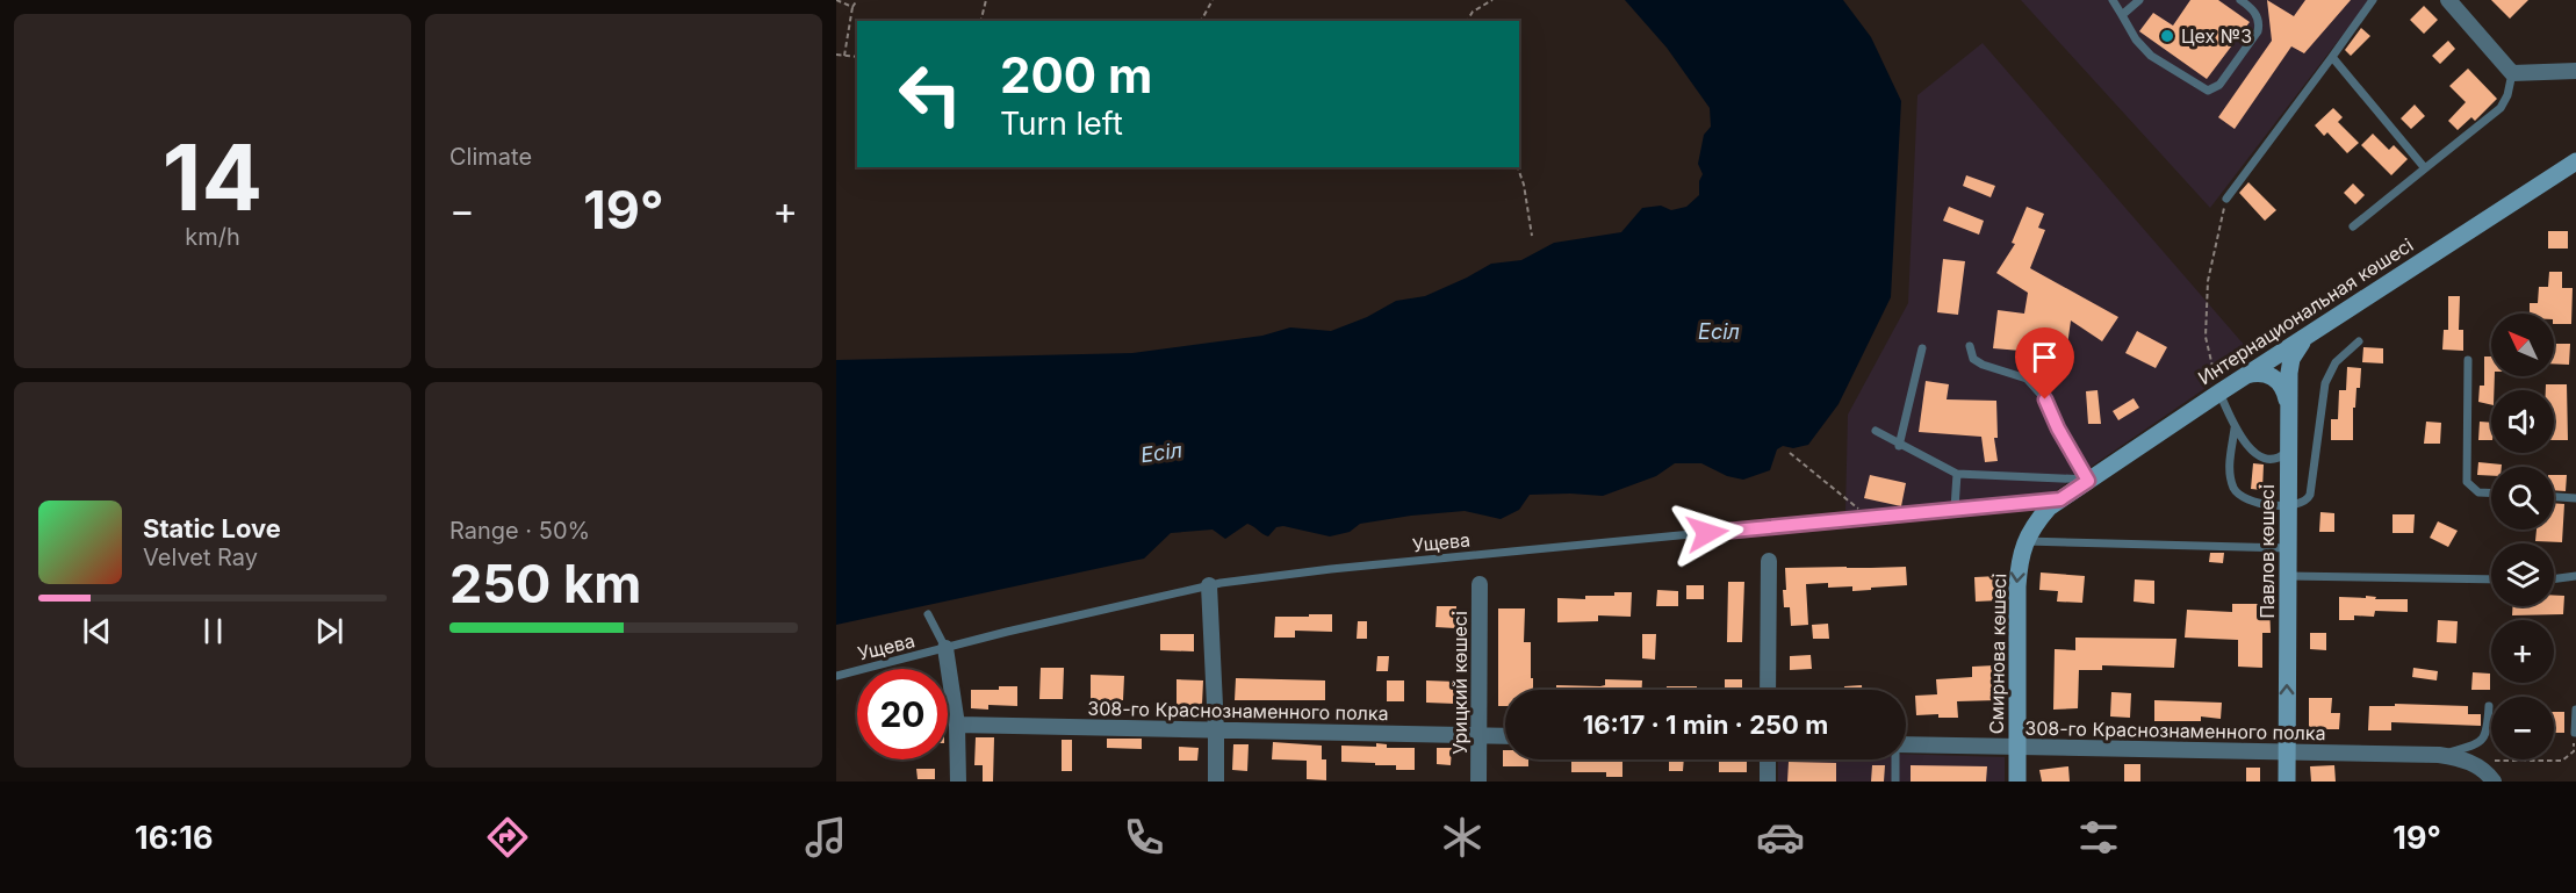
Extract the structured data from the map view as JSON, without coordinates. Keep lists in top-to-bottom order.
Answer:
{
  "streets": {
    "street": [
      "Интернациональная көшесі",
      "Павлов көшесі",
      "Смирнова көшесі",
      "Урицкий көшесі",
      "308-го Краснознаменного полка"
    ],
    "lane": ["Ущева"]
  },
  "crossings": [
    ["Интернациональная көшесі", "Ущева"],
    ["Интернациональная көшесі", "Павлов көшесі"],
    ["Интернациональная көшесі", "Смирнова көшесі"],
    ["Ущева", "Смирнова көшесі"],
    ["Павлов көшесі", "308-го Краснознаменного полка"],
    ["Смирнова көшесі", "308-го Краснознаменного полка"],
    ["Урицкий көшесі", "308-го Краснознаменного полка"]
  ],
  "one_way": ["Павлов көшесі", "Смирнова көшесі"],
  "water": ["Есіл"],
  "places": ["Цех №3"],
  "north": "top left",
  "page": {
    "tile": [
      ["14", "km/h"],
      "Climate",
      ["Range · 50%", "250 km"]
    ],
    "turn": ["200 m", "Turn left"],
    "heat": ["−", "19°", "+"],
    "map_buttons": ["+", "−"],
    "song": ["Static Love", "Velvet Ray"],
    "limit": "20",
    "trip": "16:17 · 1 min · 250 m",
    "tabs": ["16:16", "19°"]
  }
}
